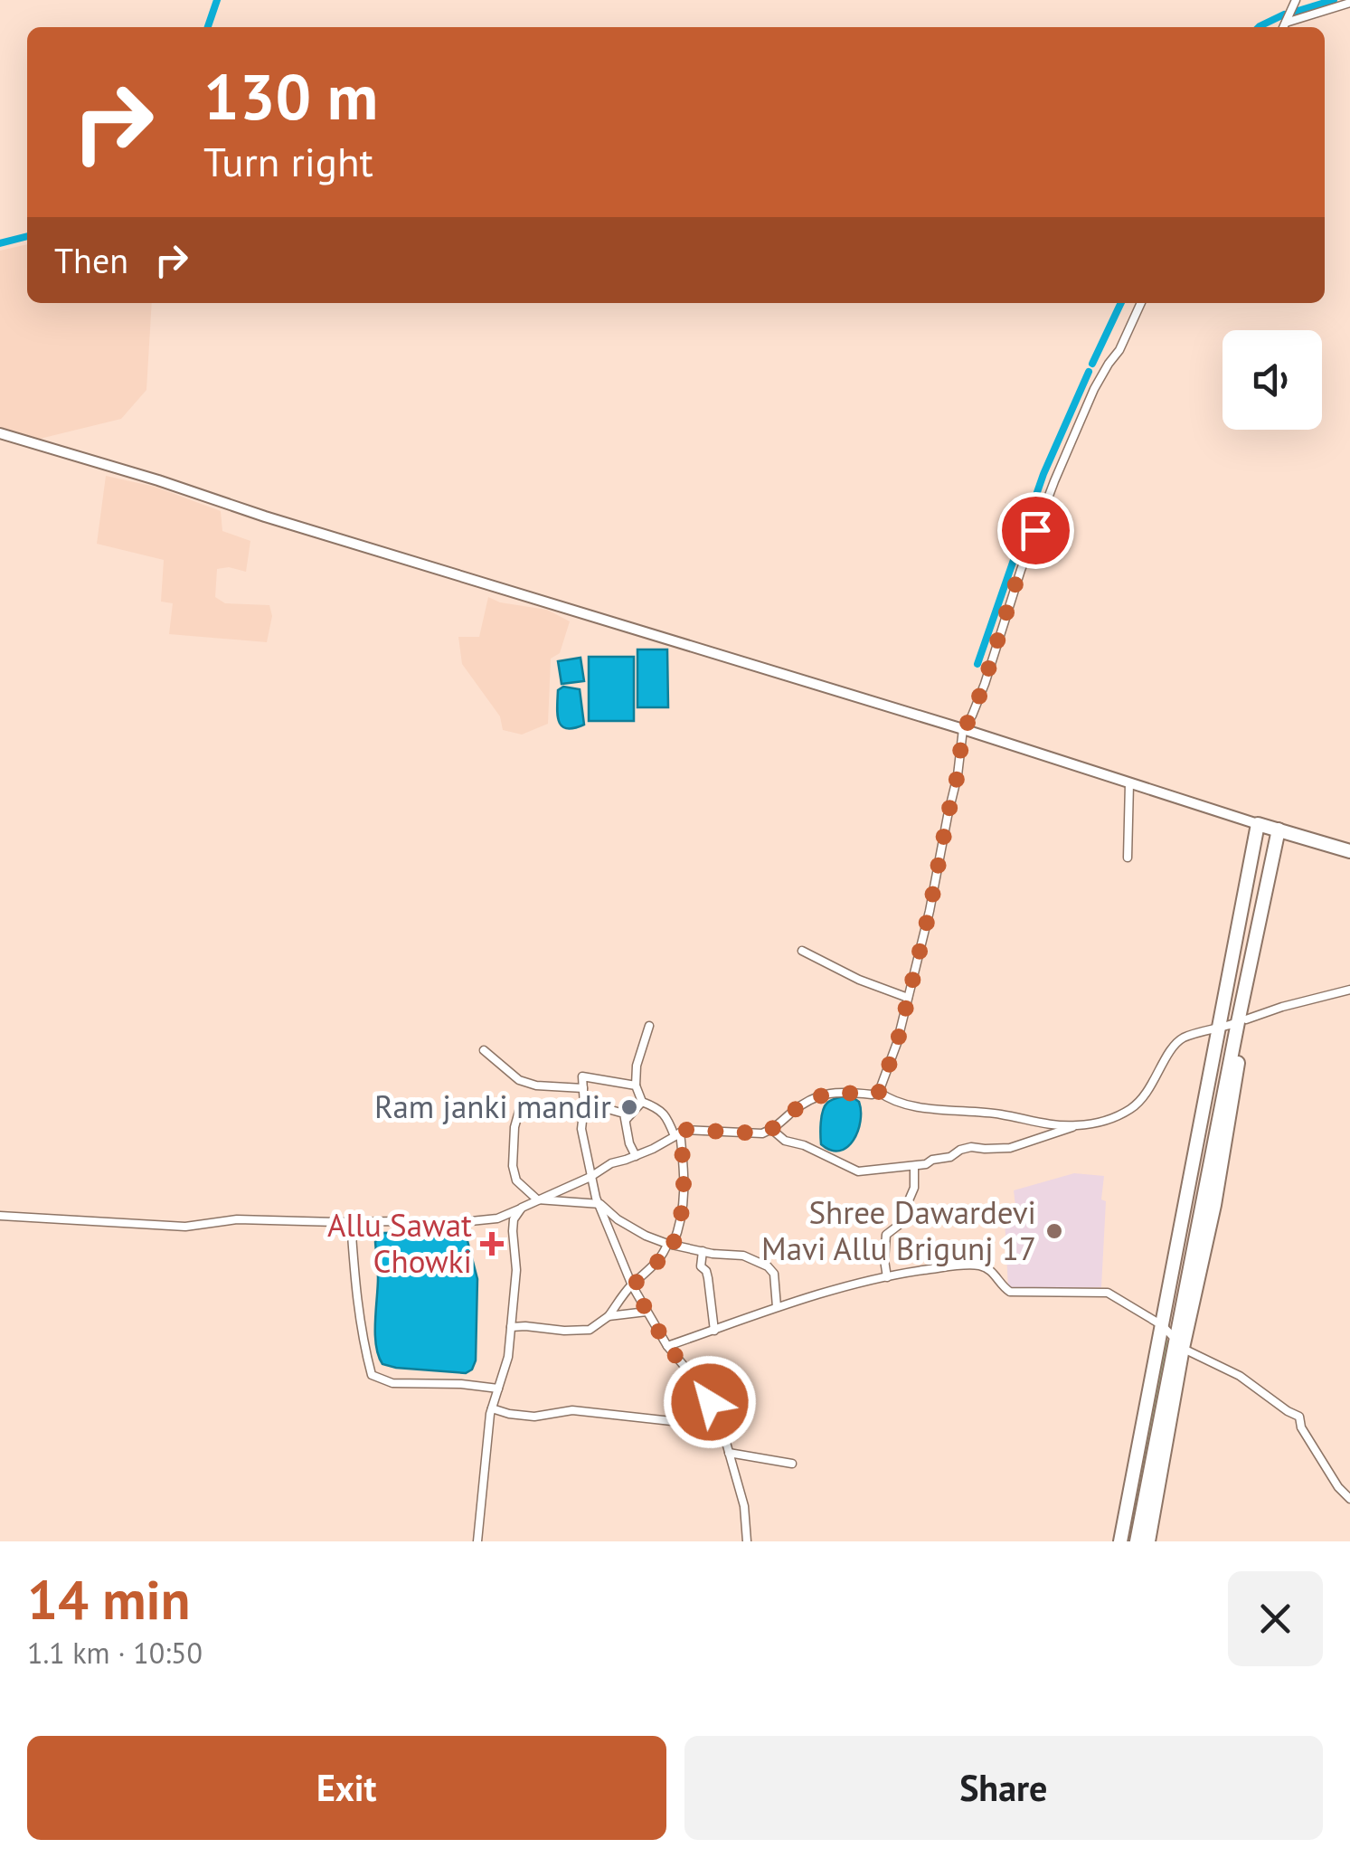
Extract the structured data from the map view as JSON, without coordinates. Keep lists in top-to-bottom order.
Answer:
{
  "places": {
    "other": ["Ram janki mandir", "Shree Dawardevi Mavi Allu Brigunj 17"],
    "health": ["Allu Sawat Chowki"]
  },
  "page": {
    "turn": ["130 m", "Turn right"],
    "then": "Then",
    "heading": ["14 min", "1.1 km · 10:50"],
    "buttons": ["Exit", "Share"]
  }
}
